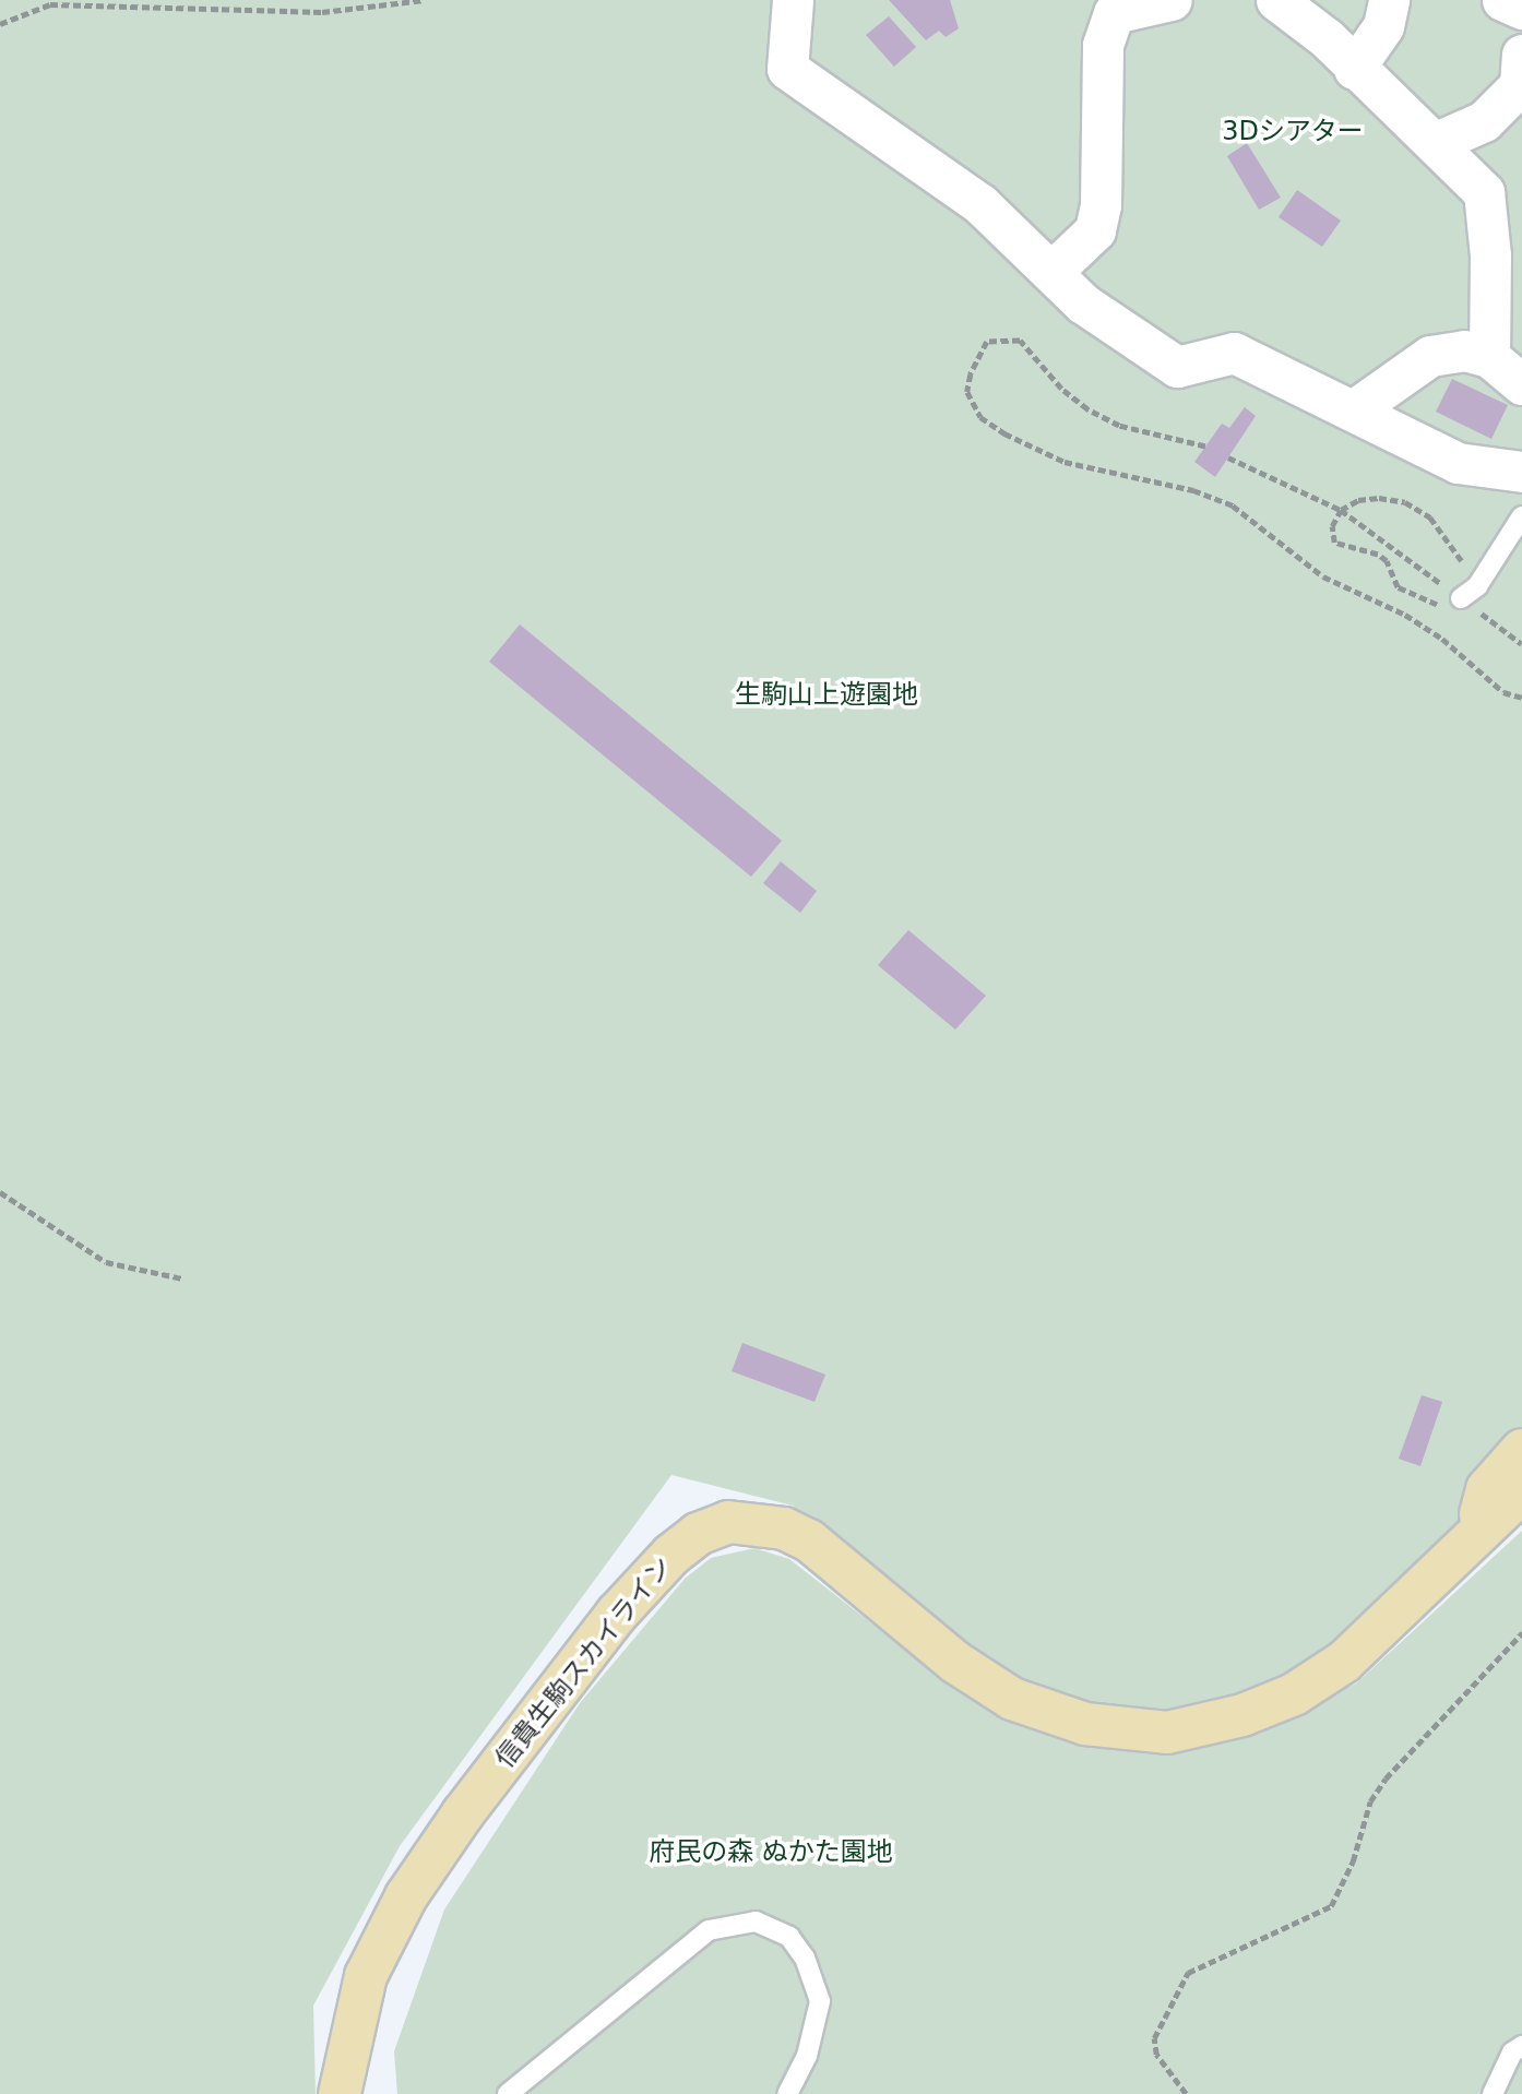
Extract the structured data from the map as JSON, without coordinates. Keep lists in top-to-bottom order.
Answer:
{
  "streets": {
    "street": ["信貴生駒スカイライン"]
  },
  "parks": ["3Dシアター", "生駒山上遊園地", "府民の森 ぬかた園地"]
}
